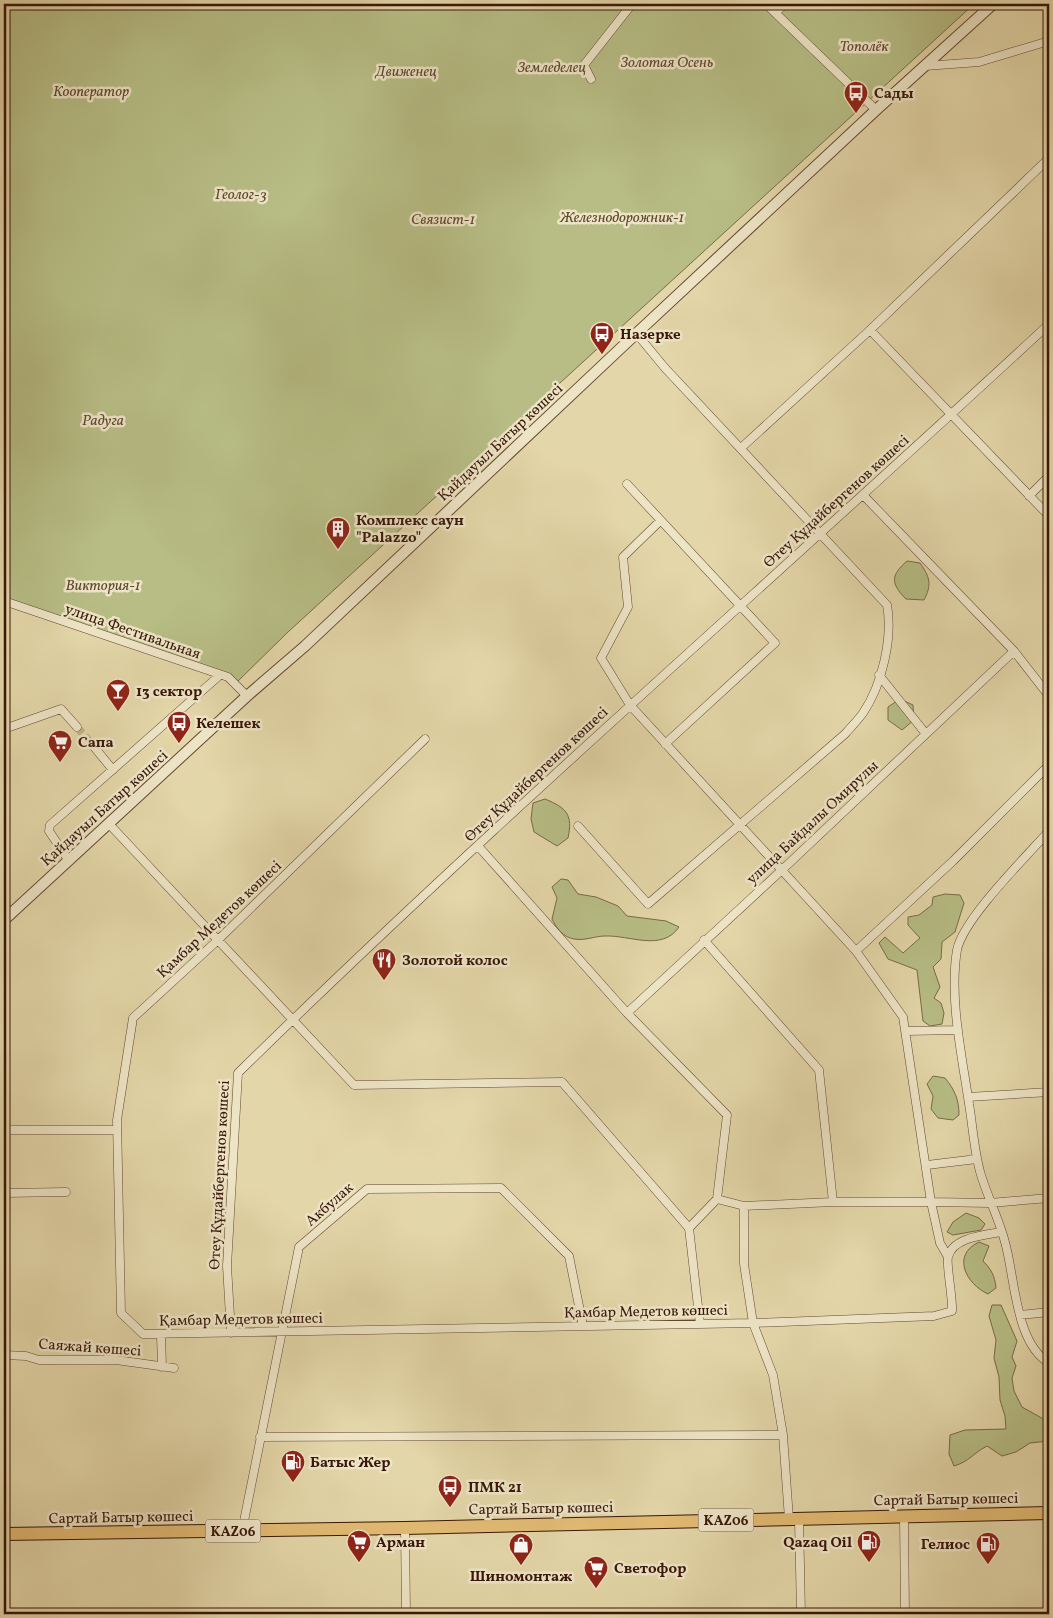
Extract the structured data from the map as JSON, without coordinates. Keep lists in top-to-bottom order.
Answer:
{
  "streets": {
    "highway": ["Сартай Батыр көшесі", "KАZ06"],
    "street": [
      "Қайдауыл Батыр көшесі",
      "Өтеу Құдайбергенов көшесі",
      "улица Фестивальная",
      "улица Байдалы Омирулы",
      "Қамбар Медетов көшесі",
      "Акбулак",
      "Саяжай көшесі"
    ]
  },
  "crossings": [
    ["Қайдауыл Батыр көшесі", "улица Фестивальная"],
    ["Өтеу Құдайбергенов көшесі", "Қамбар Медетов көшесі"],
    ["Қамбар Медетов көшесі", "Акбулак"],
    ["Акбулак", "Сартай Батыр көшесі"]
  ],
  "parks": [
    "Тополёк",
    "Золотая Осень",
    "Земледелец",
    "Движенец",
    "Кооператор",
    "Геолог-3",
    "Железнодорожник-1",
    "Связист-1",
    "Радуга",
    "Виктория-1"
  ],
  "places": {
    "bus stop": [
      "Сады",
      "Назерке",
      "Келешек",
      "ПМК 21"
    ],
    "building": ["Комплекс саун \"Palazzo\""],
    "bar": ["13 сектор"],
    "supermarket": ["Сапа", "Арман", "Светофор"],
    "restaurant": ["Золотой колос"],
    "fuel station": ["Батыс Жер", "Qazaq Oil", "Гелиос"],
    "shop": ["Шиномонтаж"]
  }
}
